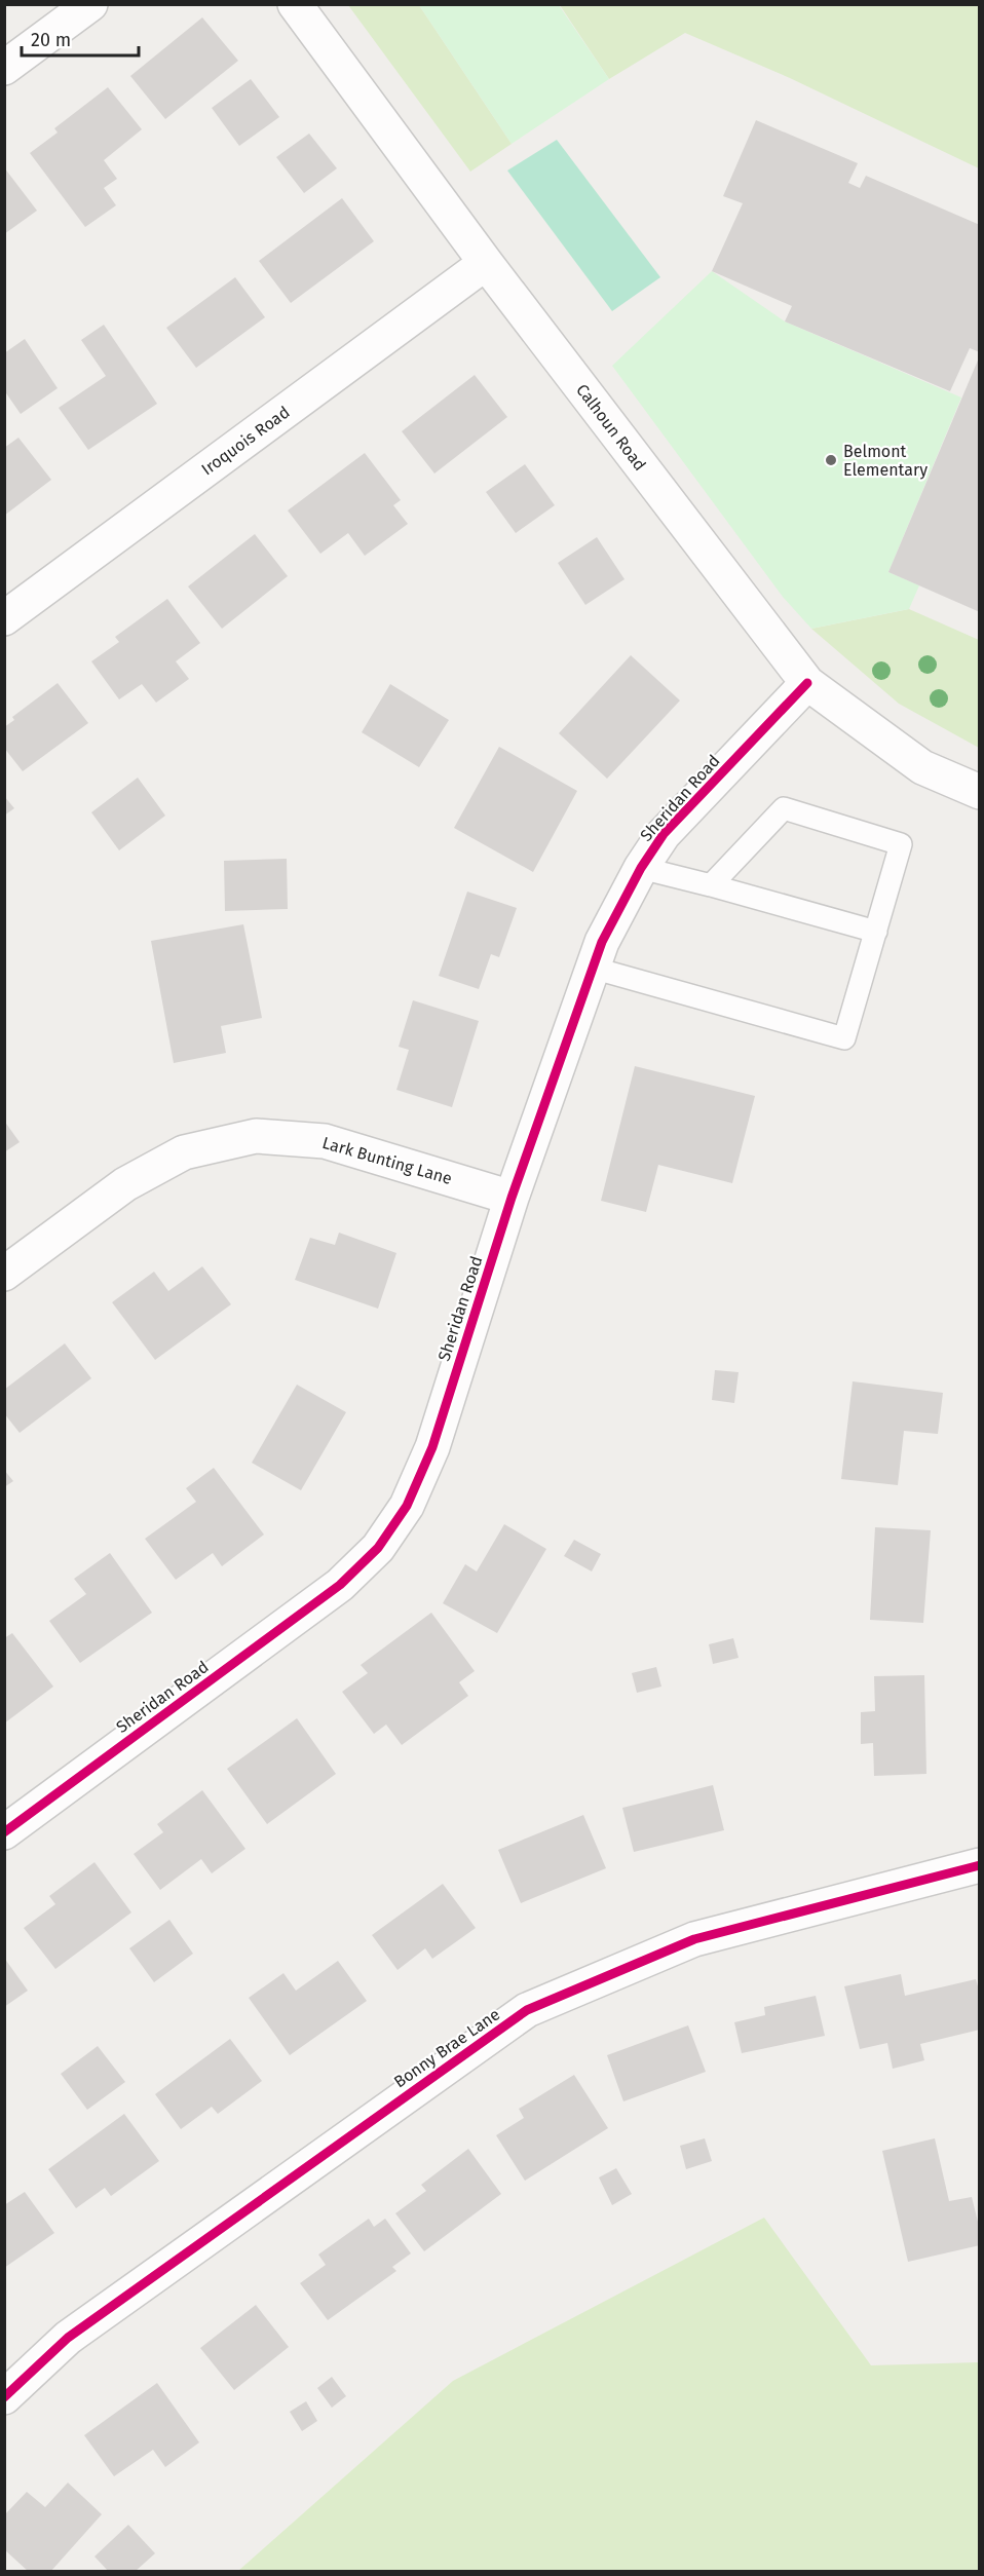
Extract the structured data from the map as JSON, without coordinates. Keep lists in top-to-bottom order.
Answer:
{
  "streets": {
    "street": [
      "Calhoun Road",
      "Iroquois Road",
      "Sheridan Road",
      "Lark Bunting Lane",
      "Bonny Brae Lane"
    ]
  },
  "crossings": [
    ["Calhoun Road", "Iroquois Road"],
    ["Calhoun Road", "Sheridan Road"],
    ["Sheridan Road", "Lark Bunting Lane"]
  ],
  "places": ["Belmont Elementary"],
  "scale_bar": "20 m"
}
